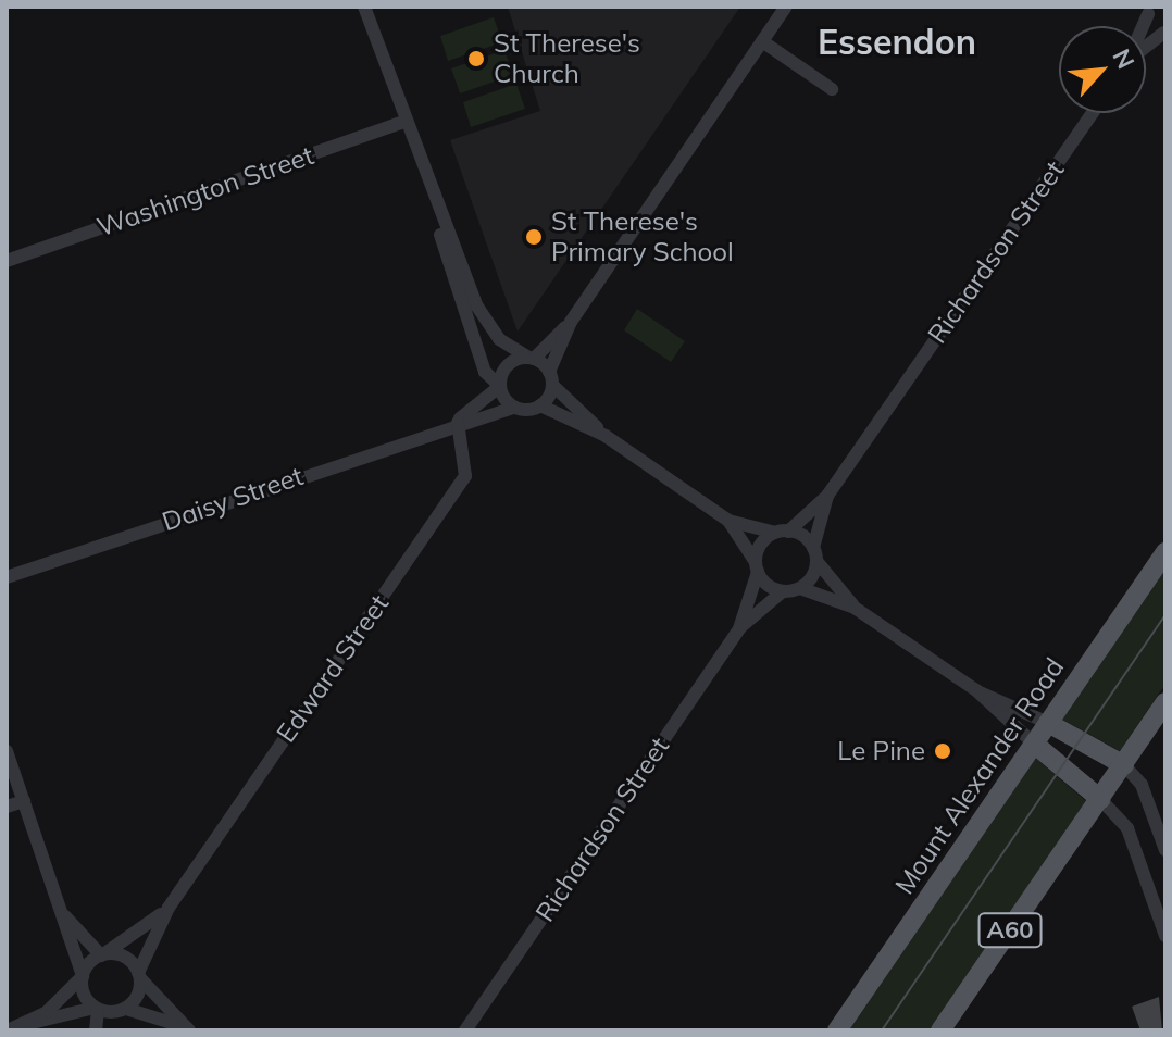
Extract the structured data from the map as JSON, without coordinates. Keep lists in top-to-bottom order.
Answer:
{
  "streets": {
    "main road": ["Mount Alexander Road", "A60"],
    "street": [
      "Washington Street",
      "Richardson Street",
      "Daisy Street",
      "Edward Street"
    ]
  },
  "crossings": [
    ["Daisy Street", "Edward Street"]
  ],
  "districts": ["Essendon"],
  "places": ["St Therese's Church", "St Therese's Primary School", "Le Pine"],
  "north": "top right"
}
